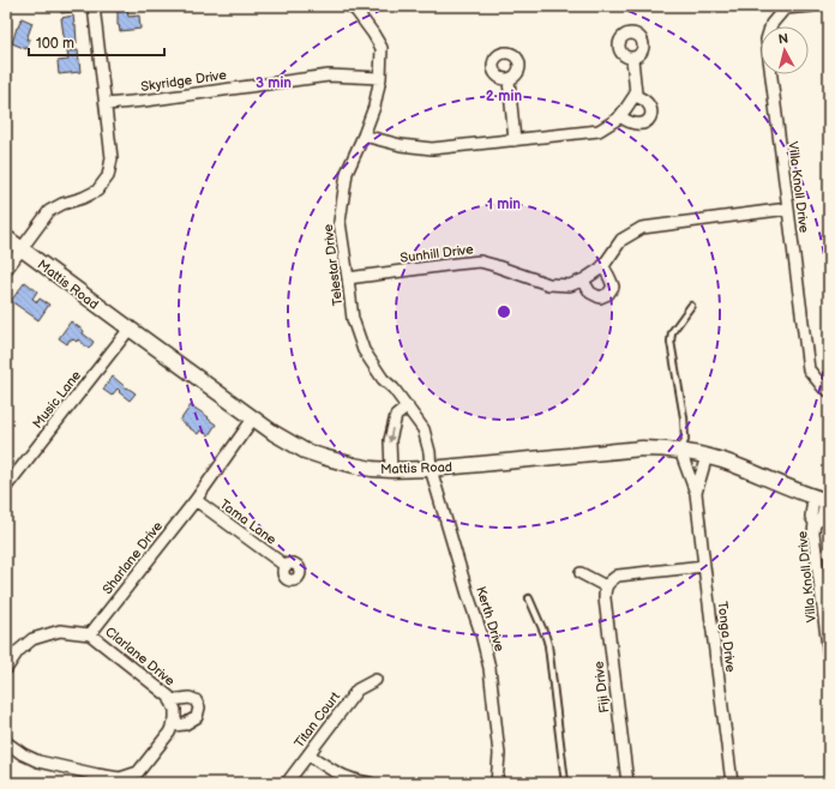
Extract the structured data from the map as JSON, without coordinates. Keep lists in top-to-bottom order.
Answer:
{
  "streets": {
    "main road": ["Mattis Road"],
    "street": [
      "Skyridge Drive",
      "Villa Knoll Drive",
      "Sunhill Drive",
      "Telestar Drive",
      "Music Lane",
      "Tama Lane",
      "Sharlane Drive",
      "Kerth Drive",
      "Tonga Drive",
      "Clarlane Drive",
      "Fiji Drive",
      "Titan Court"
    ]
  },
  "crossings": [
    ["Skyridge Drive", "Telestar Drive"],
    ["Villa Knoll Drive", "Sunhill Drive"],
    ["Villa Knoll Drive", "Mattis Road"],
    ["Sunhill Drive", "Telestar Drive"],
    ["Telestar Drive", "Mattis Road"],
    ["Telestar Drive", "Kerth Drive"],
    ["Mattis Road", "Music Lane"],
    ["Mattis Road", "Sharlane Drive"],
    ["Mattis Road", "Kerth Drive"],
    ["Mattis Road", "Tonga Drive"],
    ["Tama Lane", "Sharlane Drive"],
    ["Sharlane Drive", "Clarlane Drive"]
  ],
  "scale_bar": "100 m",
  "north": "top",
  "rings": ["3 min", "2 min", "1 min"]
}
